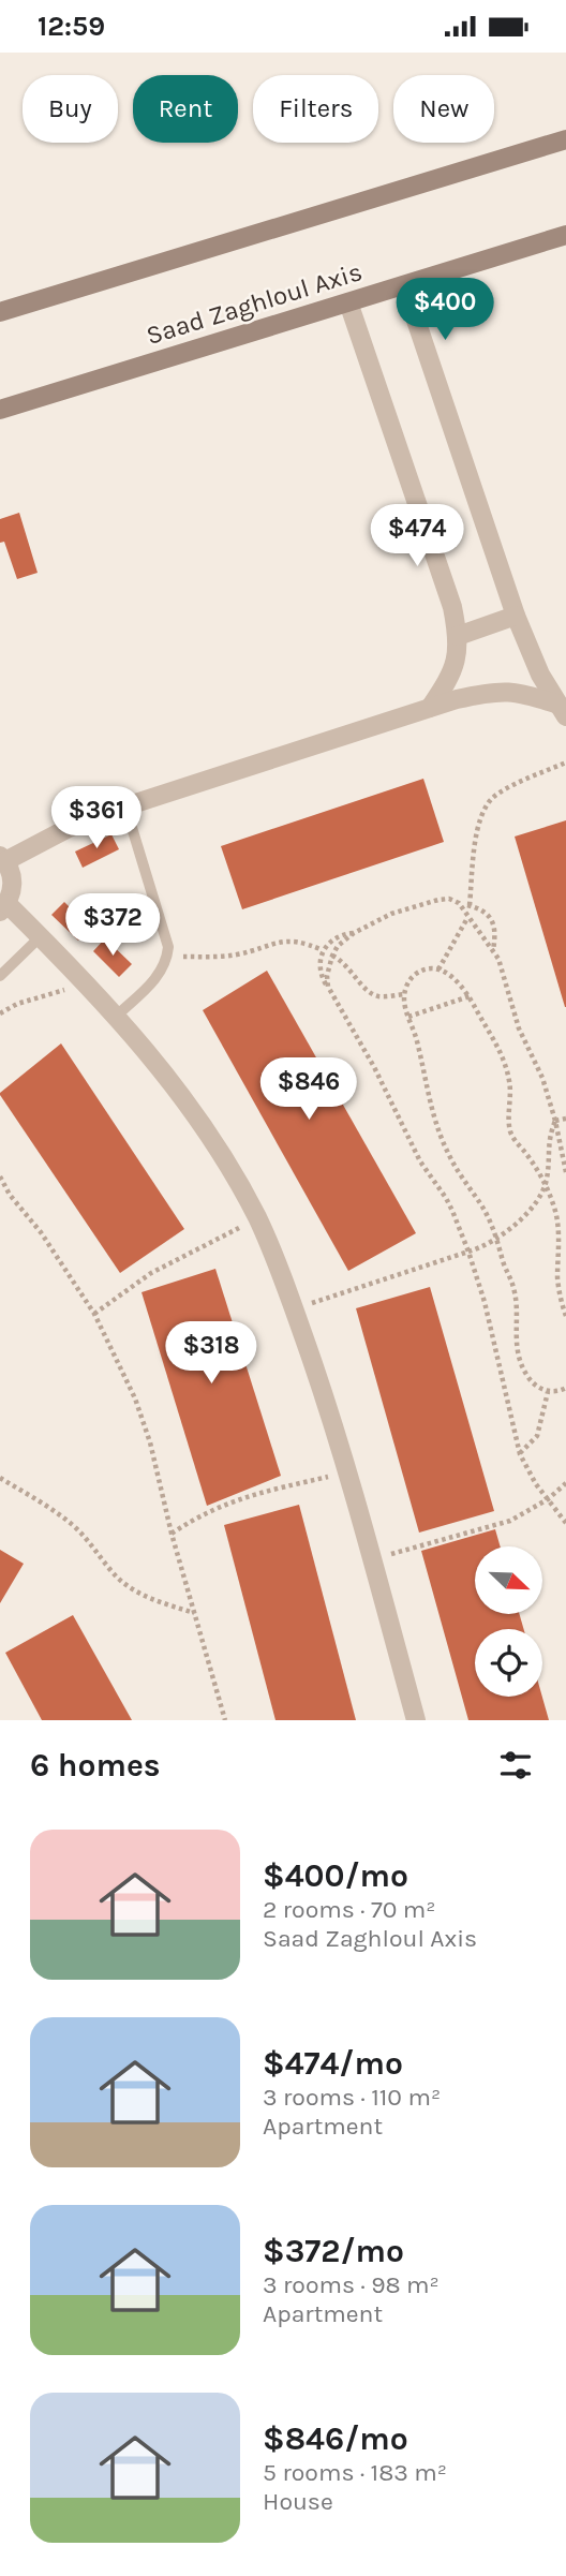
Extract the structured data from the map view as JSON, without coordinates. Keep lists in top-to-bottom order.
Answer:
{
  "streets": {
    "main road": ["Saad Zaghloul Axis"]
  },
  "north": "bottom right",
  "page": {
    "status": "12:59",
    "chip": [
      "Buy",
      "Rent",
      "Filters",
      "New"
    ],
    "price": [
      "$400",
      "$474",
      "$361",
      "$372",
      "$846",
      "$318"
    ],
    "heading": "6 homes",
    "list": [
      {
        "name": "$400/mo",
        "note": "2 rooms · 70 m² · Saad Zaghloul Axis"
      },
      {
        "name": "$474/mo",
        "note": "3 rooms · 110 m² · Apartment"
      },
      {
        "name": "$372/mo",
        "note": "3 rooms · 98 m² · Apartment"
      },
      {
        "name": "$846/mo",
        "note": "5 rooms · 183 m² · House"
      }
    ]
  }
}
